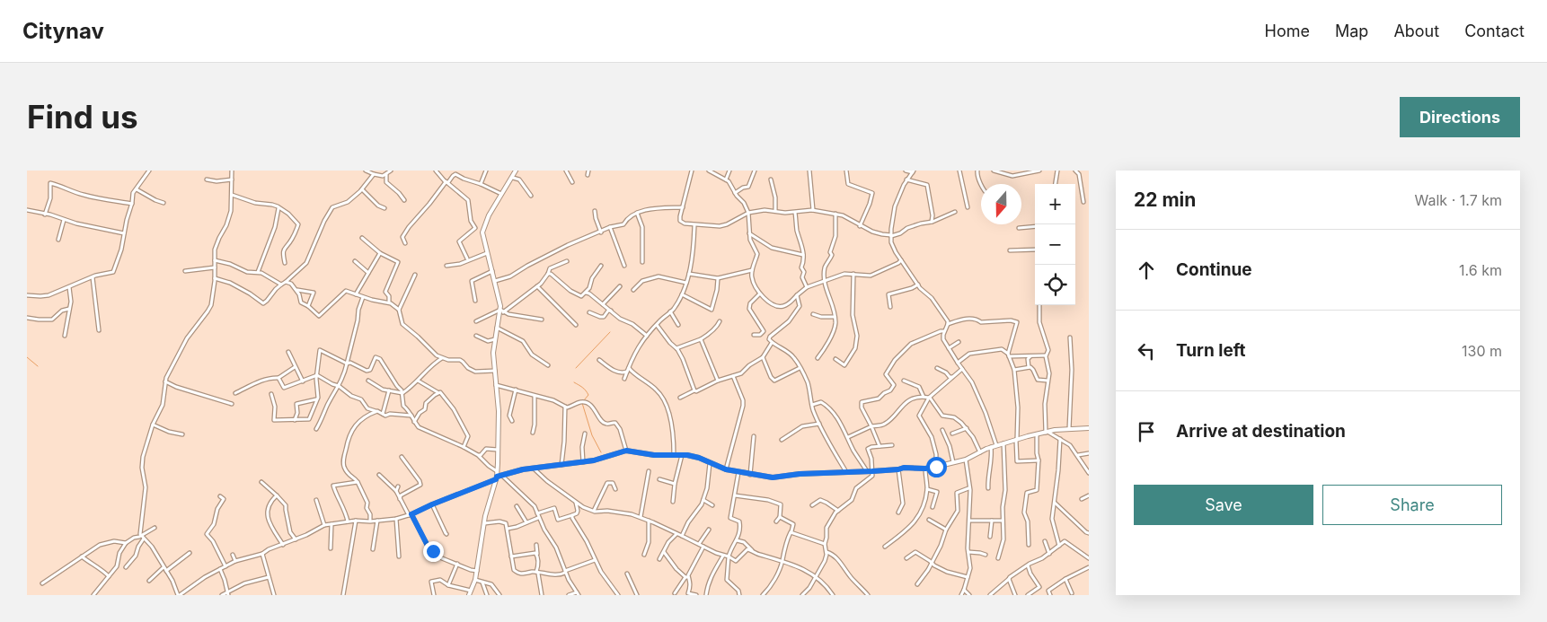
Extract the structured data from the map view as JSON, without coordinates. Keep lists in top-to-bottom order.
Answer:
{
  "north": "bottom",
  "page": {
    "header": "Citynav",
    "nav": [
      "Home",
      "Map",
      "About",
      "Contact"
    ],
    "buttons": [
      "Directions",
      ["Save", "Share"]
    ],
    "title": "Find us",
    "heading": ["22 min", "Walk · 1.7 km"],
    "map_buttons": ["+", "−"],
    "list": [
      ["Continue", "1.6 km"],
      ["Turn left", "130 m"],
      "Arrive at destination"
    ]
  }
}
